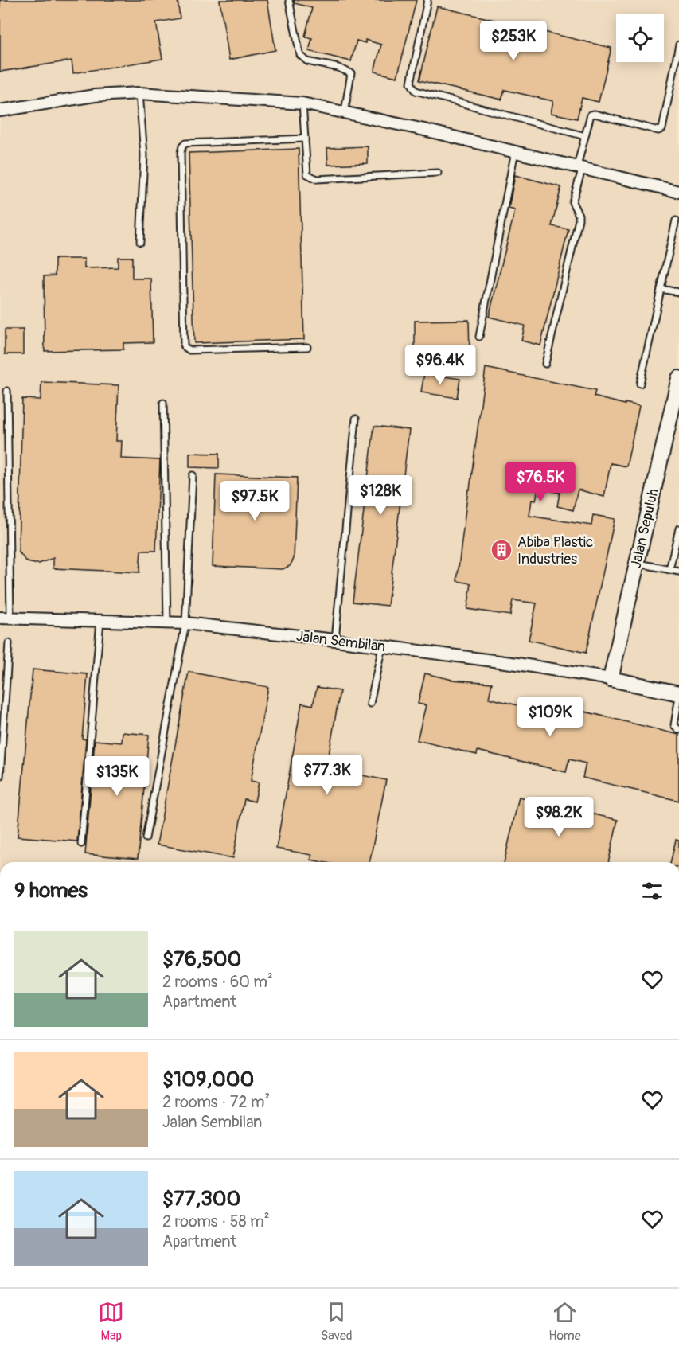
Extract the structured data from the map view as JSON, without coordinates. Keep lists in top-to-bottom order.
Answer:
{
  "streets": {
    "main road": ["Jalan Sepuluh", "Jalan Sembilan"]
  },
  "crossings": [
    ["Jalan Sepuluh", "Jalan Sembilan"]
  ],
  "places": {
    "building": ["Abiba Plastic Industries"]
  },
  "page": {
    "price": [
      "$253K",
      "$96.4K",
      "$76.5K",
      "$128K",
      "$97.5K",
      "$109K",
      "$77.3K",
      "$135K",
      "$98.2K"
    ],
    "heading": "9 homes",
    "list": [
      {
        "name": "$76,500",
        "note": "2 rooms · 60 m² · Apartment"
      },
      {
        "name": "$109,000",
        "note": "2 rooms · 72 m² · Jalan Sembilan"
      },
      {
        "name": "$77,300",
        "note": "2 rooms · 58 m² · Apartment"
      }
    ],
    "tabs": ["Map", "Saved", "Home"]
  }
}
